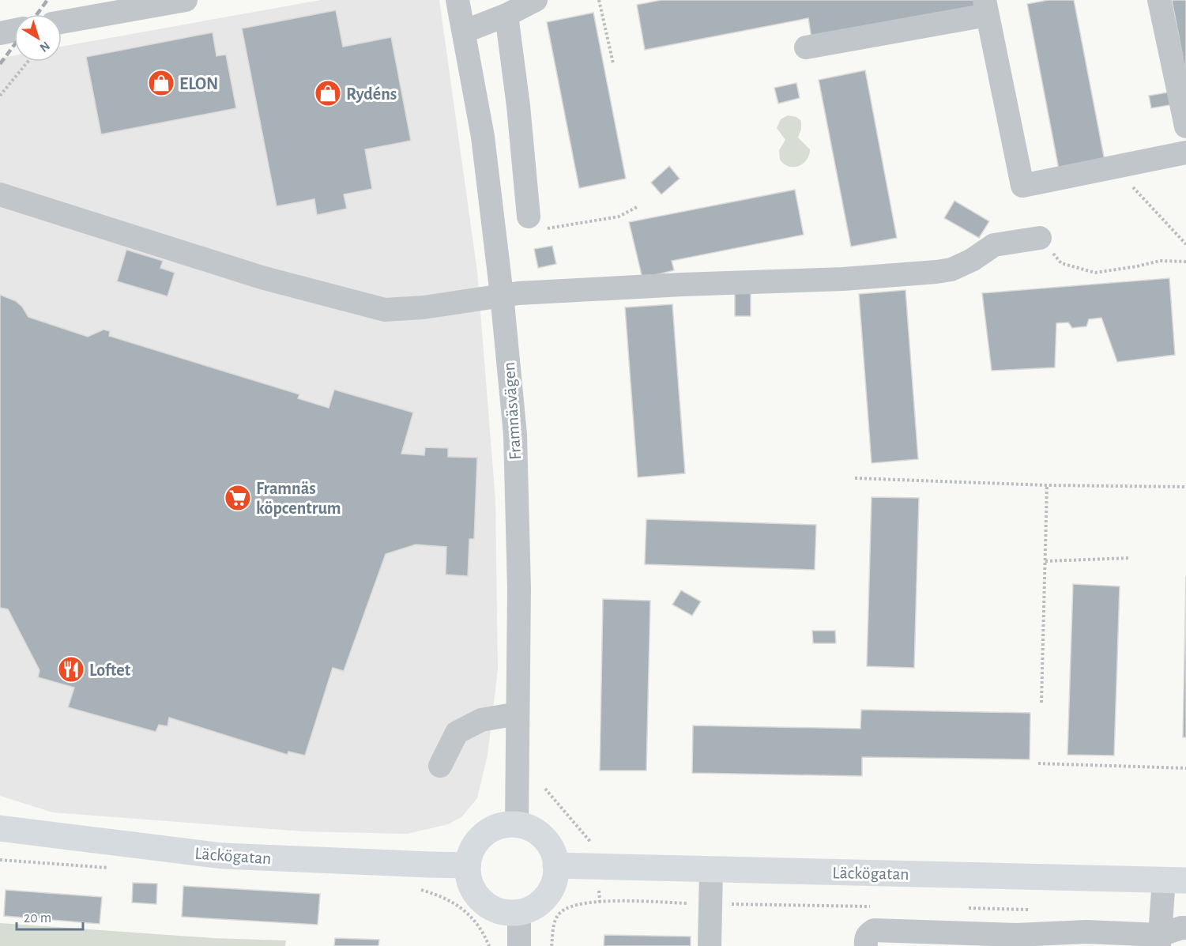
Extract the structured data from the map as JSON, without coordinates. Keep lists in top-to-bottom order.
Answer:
{
  "streets": {
    "main road": ["Läckögatan"],
    "street": ["Framnäsvägen"]
  },
  "crossings": [
    ["Framnäsvägen", "Läckögatan"]
  ],
  "places": {
    "shop": ["ELON", "Rydéns"],
    "supermarket": ["Framnäs köpcentrum"],
    "restaurant": ["Loftet"]
  },
  "scale_bar": "20 m",
  "north": "bottom right"
}
